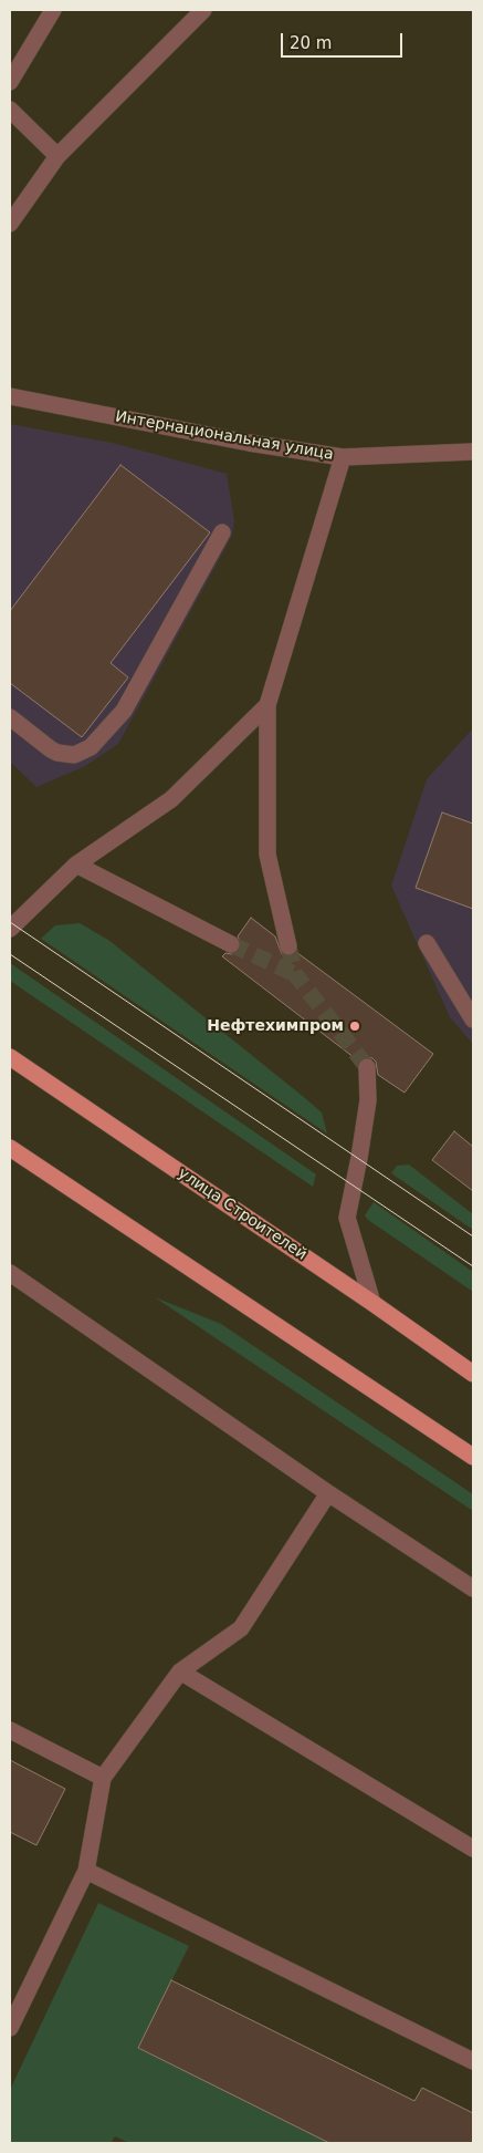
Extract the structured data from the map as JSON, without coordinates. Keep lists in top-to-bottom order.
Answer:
{
  "streets": {
    "main road": ["улица Строителей"],
    "street": ["Интернациональная улица"]
  },
  "places": ["Нефтехимпром"],
  "scale_bar": "20 m"
}
